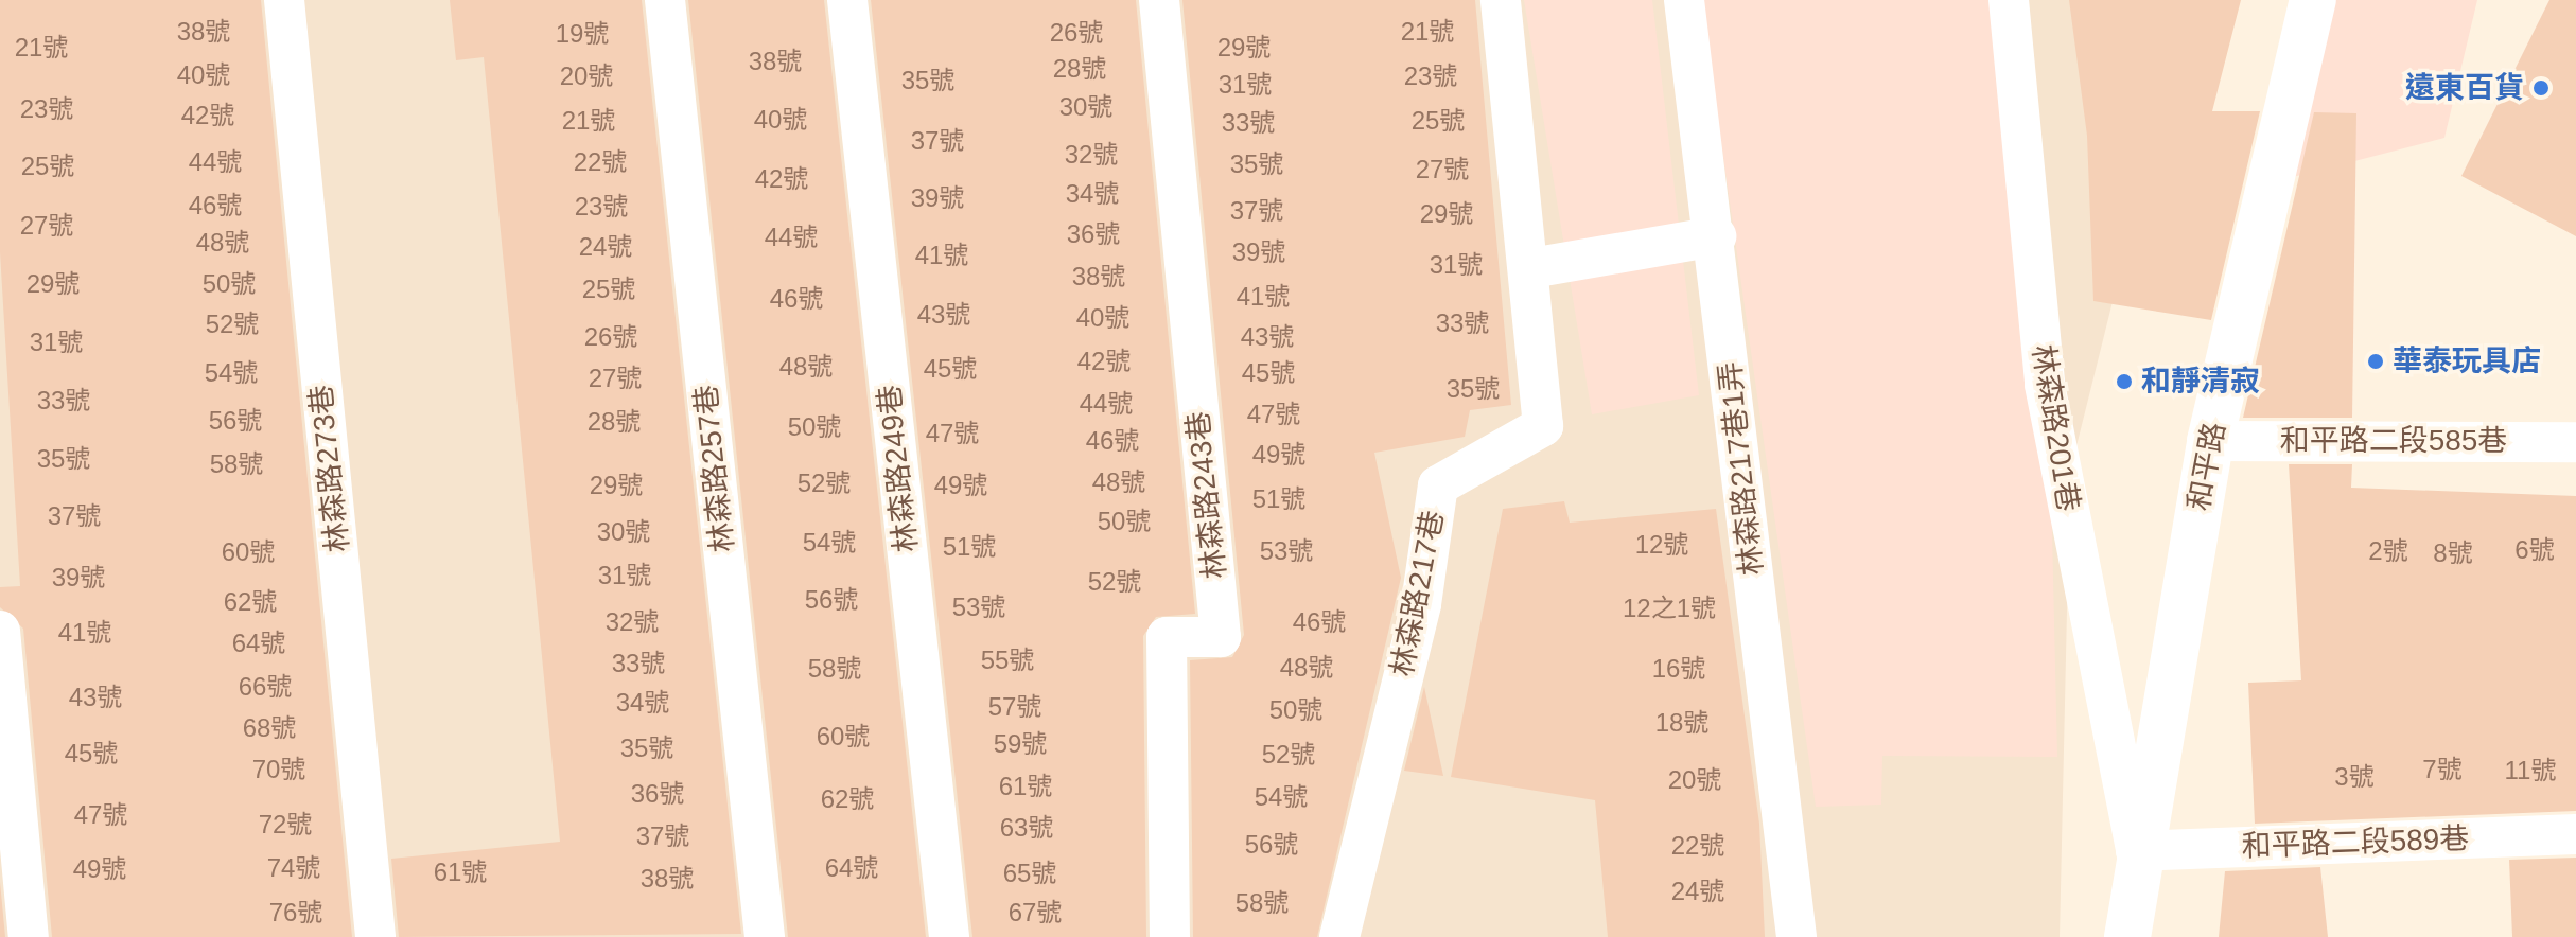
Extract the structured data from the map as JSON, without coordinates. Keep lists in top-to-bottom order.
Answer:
{
  "streets": {
    "street": ["和平路"],
    "lane": [
      "林森路201巷",
      "和平路二段585巷",
      "林森路273巷",
      "林森路257巷",
      "林森路249巷",
      "林森路217巷1弄",
      "林森路243巷",
      "林森路217巷",
      "和平路二段589巷"
    ]
  },
  "crossings": [
    ["林森路201巷", "和平路"],
    ["林森路201巷", "和平路二段589巷"],
    ["和平路二段585巷", "和平路"],
    ["和平路", "和平路二段589巷"]
  ],
  "places": ["遠東百貨", "華泰玩具店", "和靜清寂"],
  "house_numbers": [
    "38號",
    "21號",
    "26號",
    "19號",
    "21號",
    "29號",
    "38號",
    "28號",
    "40號",
    "20號",
    "23號",
    "35號",
    "31號",
    "30號",
    "23號",
    "42號",
    "40號",
    "21號",
    "25號",
    "33號",
    "37號",
    "32號",
    "44號",
    "22號",
    "35號",
    "25號",
    "27號",
    "42號",
    "34號",
    "39號",
    "46號",
    "23號",
    "37號",
    "29號",
    "27號",
    "36號",
    "44號",
    "48號",
    "24號",
    "39號",
    "41號",
    "31號",
    "38號",
    "29號",
    "50號",
    "25號",
    "41號",
    "46號",
    "43號",
    "40號",
    "33號",
    "52號",
    "26號",
    "43號",
    "31號",
    "42號",
    "48號",
    "45號",
    "54號",
    "45號",
    "27號",
    "35號",
    "33號",
    "44號",
    "47號",
    "56號",
    "28號",
    "50號",
    "47號",
    "46號",
    "49號",
    "35號",
    "58號",
    "48號",
    "52號",
    "29號",
    "49號",
    "51號",
    "37號",
    "50號",
    "30號",
    "54號",
    "12號",
    "51號",
    "6號",
    "53號",
    "2號",
    "60號",
    "8號",
    "31號",
    "39號",
    "52號",
    "56號",
    "62號",
    "53號",
    "12之1號",
    "32號",
    "46號",
    "41號",
    "64號",
    "55號",
    "33號",
    "48號",
    "58號",
    "16號",
    "66號",
    "43號",
    "34號",
    "57號",
    "50號",
    "18號",
    "68號",
    "60號",
    "59號",
    "35號",
    "45號",
    "52號",
    "70號",
    "7號",
    "11號",
    "3號",
    "20號",
    "61號",
    "36號",
    "54號",
    "62號",
    "47號",
    "72號",
    "63號",
    "37號",
    "56號",
    "22號",
    "74號",
    "64號",
    "49號",
    "61號",
    "65號",
    "38號",
    "24號",
    "58號",
    "76號",
    "67號"
  ]
}
